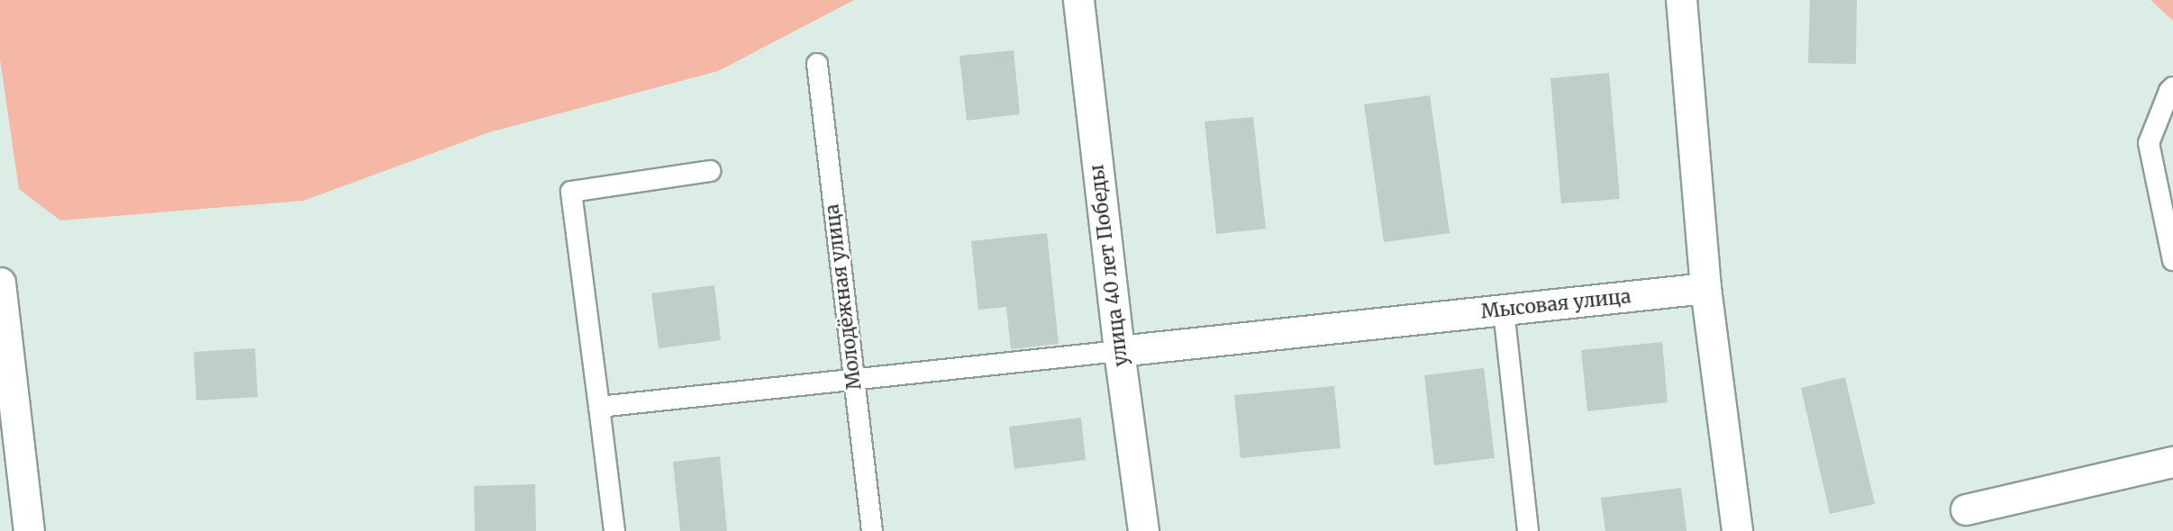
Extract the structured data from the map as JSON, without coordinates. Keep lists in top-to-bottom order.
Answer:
{
  "streets": {
    "street": ["улица 40 лет Победы", "Мысовая улица"],
    "lane": ["Молодёжная улица"]
  },
  "crossings": [
    ["улица 40 лет Победы", "Мысовая улица"]
  ]
}
